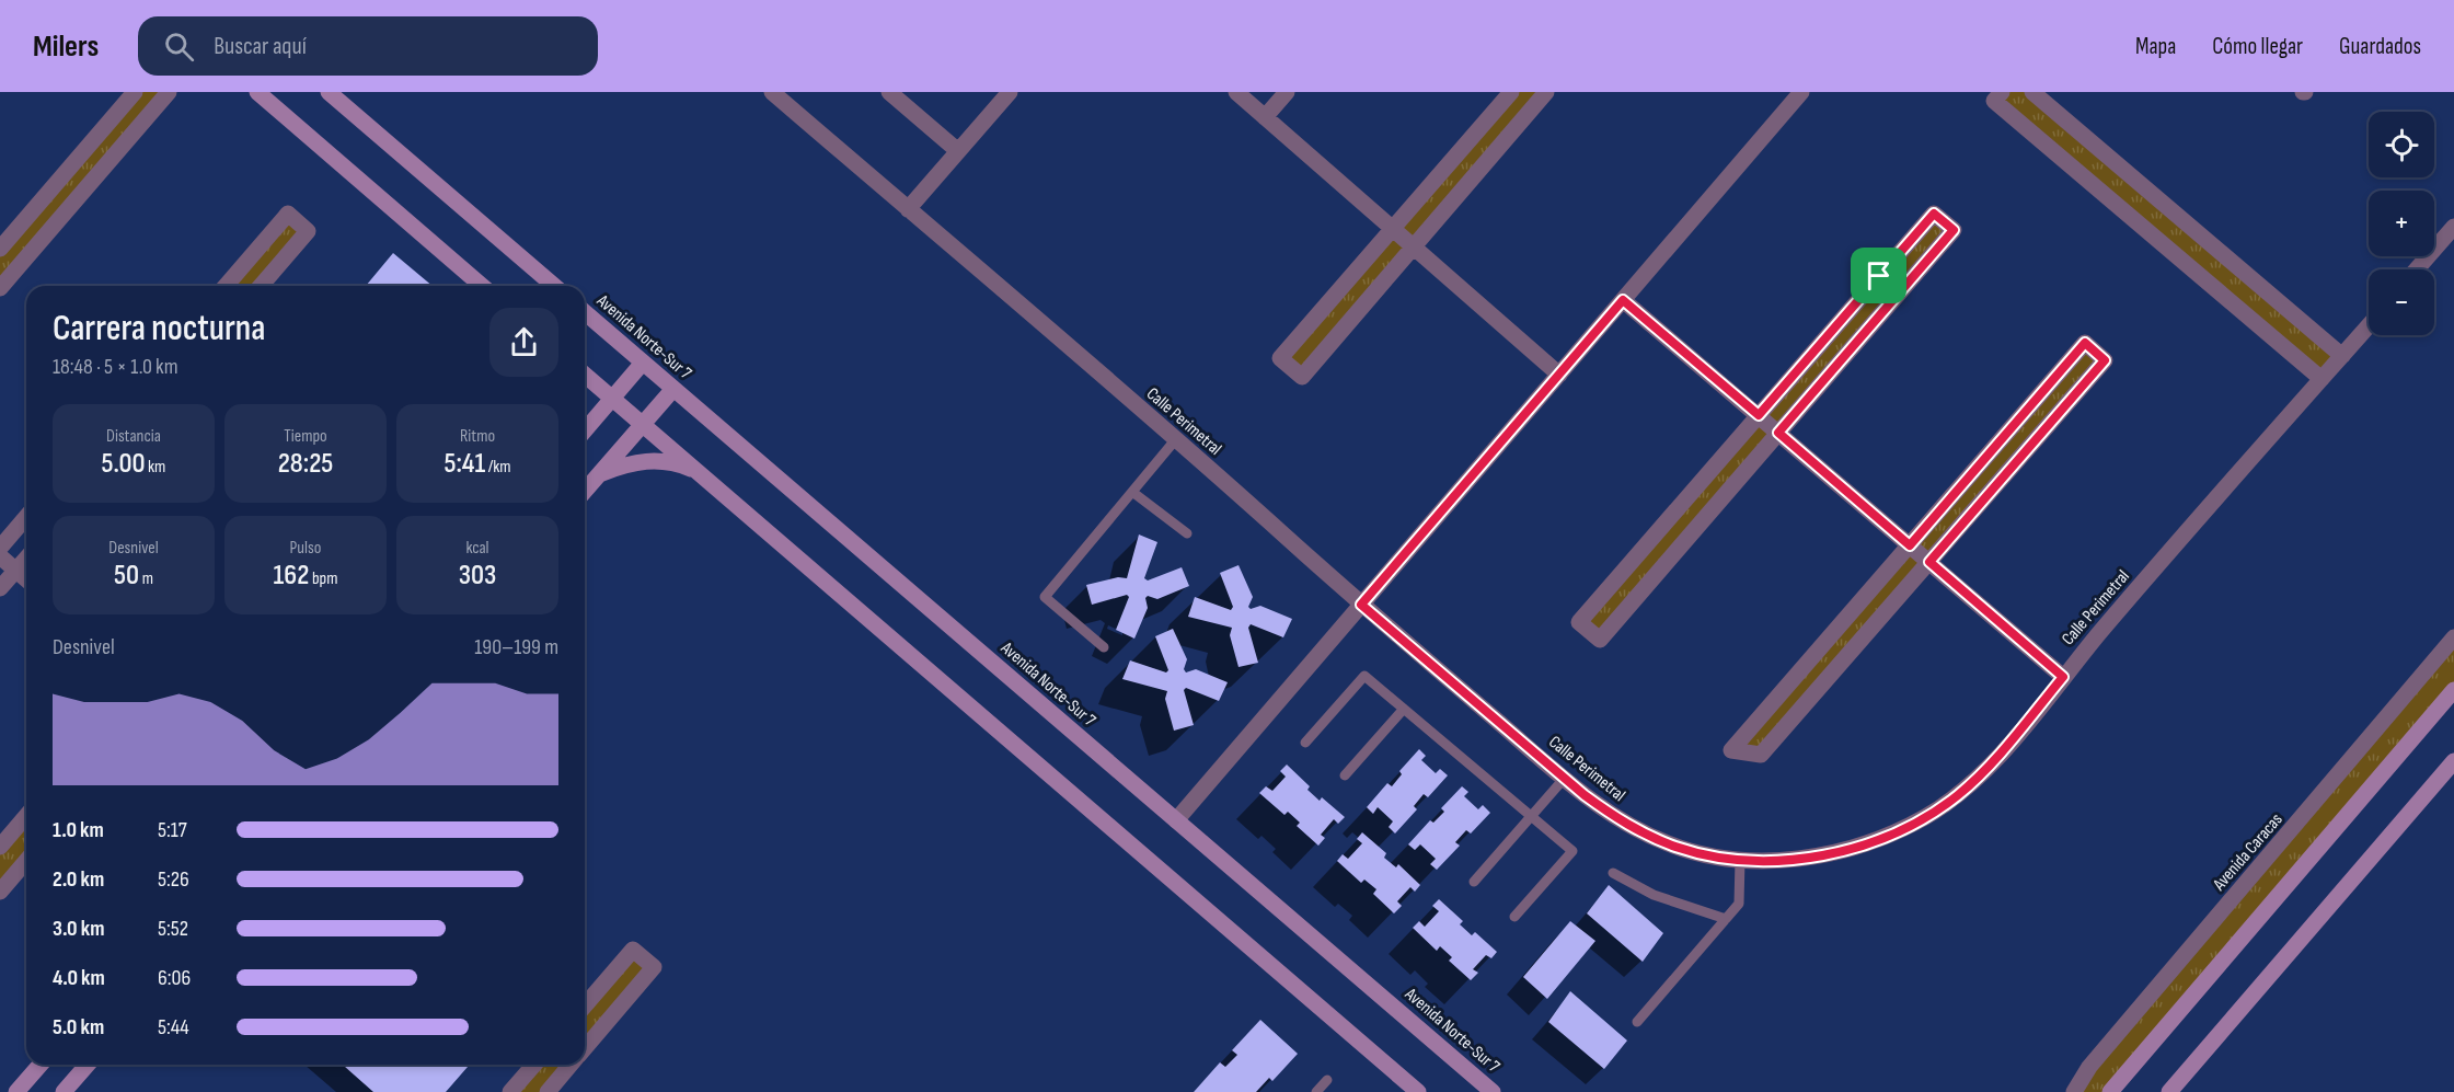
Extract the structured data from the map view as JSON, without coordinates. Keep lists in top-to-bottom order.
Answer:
{
  "streets": {
    "main road": ["Avenida Norte-Sur 7"],
    "street": ["Calle Perimetral", "Avenida Caracas"]
  },
  "page": {
    "header": "Milers",
    "search": "Buscar aquí",
    "nav": ["Mapa", "Cómo llegar", "Guardados"],
    "map_buttons": ["+", "−"],
    "heading": ["Carrera nocturna", "18:48 · 5 × 1.0 km"],
    "stats": [
      ["Distancia", "5.00 km"],
      ["Tiempo", "28:25"],
      ["Ritmo", "5:41 /km"],
      ["Desnivel", "50 m"],
      ["Pulso", "162 bpm"],
      ["kcal", "303"]
    ],
    "chart": ["Desnivel", "190–199 m"],
    "list": [
      {
        "name": "1.0 km",
        "note": "5:17"
      },
      {
        "name": "2.0 km",
        "note": "5:26"
      },
      {
        "name": "3.0 km",
        "note": "5:52"
      },
      {
        "name": "4.0 km",
        "note": "6:06"
      },
      {
        "name": "5.0 km",
        "note": "5:44"
      }
    ]
  }
}
